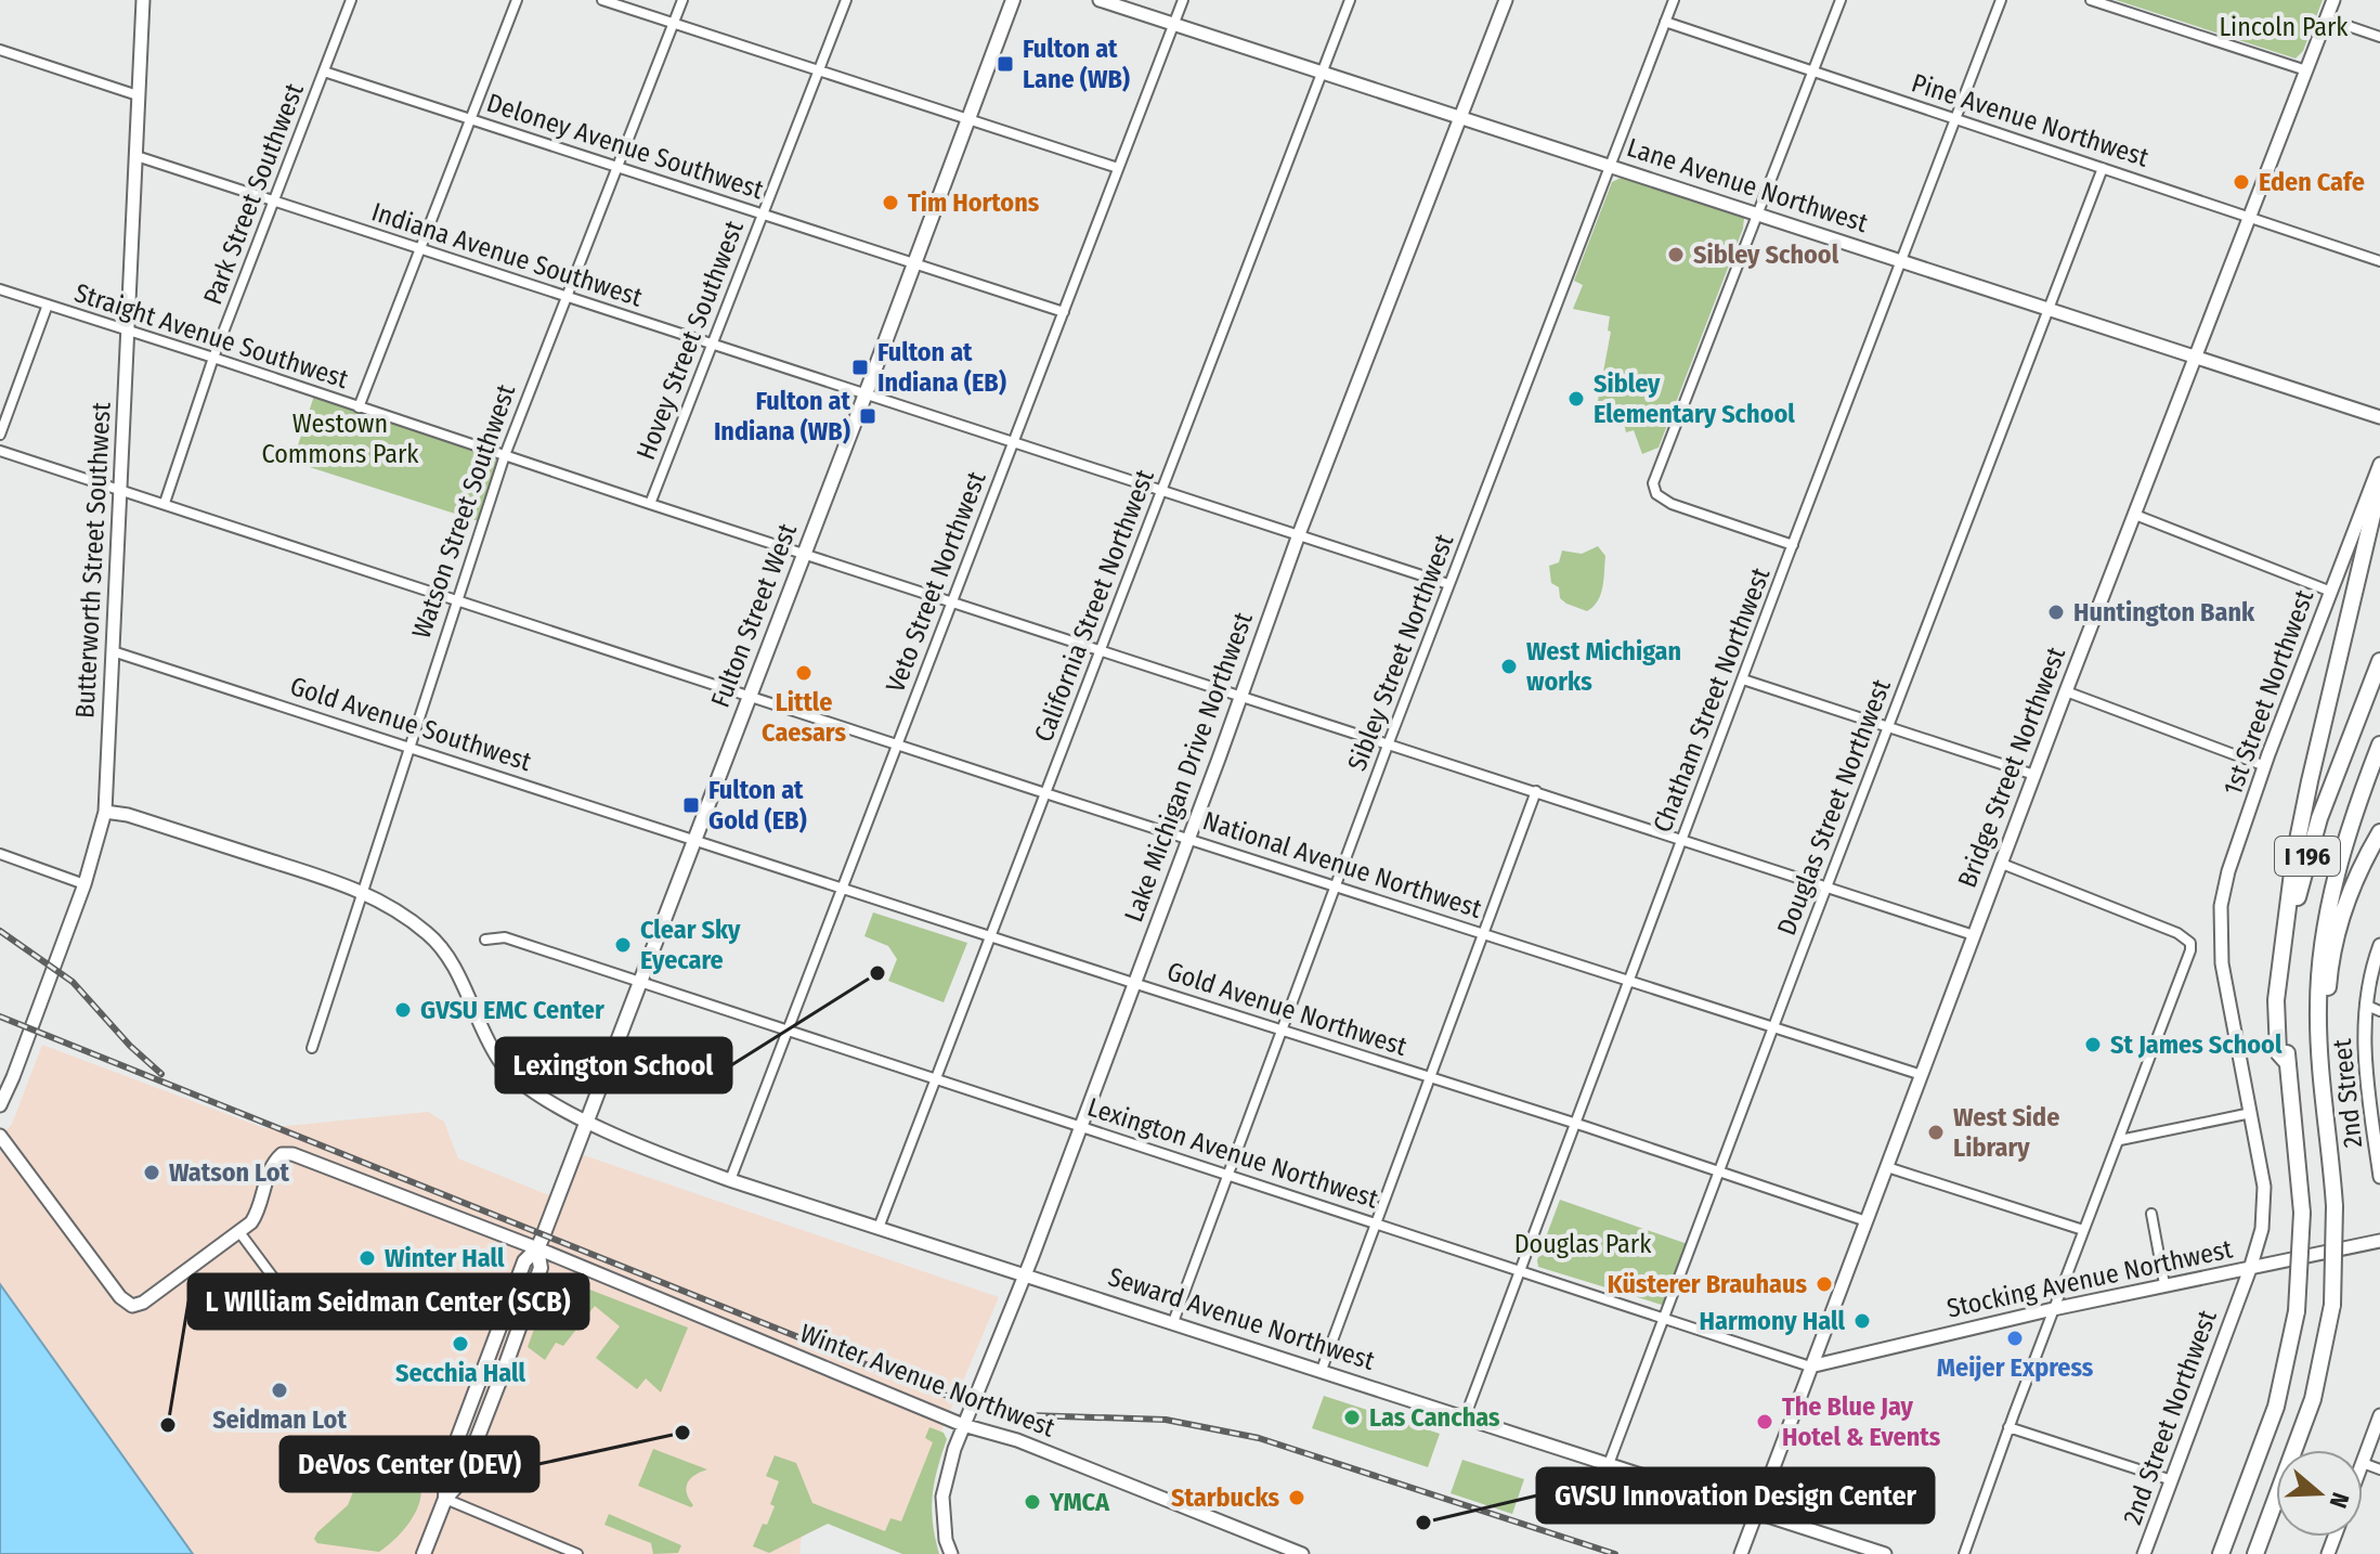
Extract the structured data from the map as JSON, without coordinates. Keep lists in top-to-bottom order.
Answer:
{
  "streets": {
    "highway": ["I 196"],
    "main road": ["Fulton Street West"],
    "street": [
      "Pine Avenue Northwest",
      "Deloney Avenue Southwest",
      "Lane Avenue Northwest",
      "Park Street Southwest",
      "Indiana Avenue Southwest",
      "Straight Avenue Southwest",
      "Hovey Street Southwest",
      "Watson Street Southwest",
      "Butterworth Street Southwest",
      "Veto Street Northwest",
      "California Street Northwest",
      "Sibley Street Northwest",
      "1st Street Northwest",
      "Chatham Street Northwest",
      "Gold Avenue Southwest",
      "Lake Michigan Drive Northwest",
      "Bridge Street Northwest",
      "Douglas Street Northwest",
      "National Avenue Northwest",
      "Gold Avenue Northwest",
      "2nd Street",
      "Lexington Avenue Northwest",
      "Stocking Avenue Northwest",
      "Seward Avenue Northwest",
      "Winter Avenue Northwest",
      "2nd Street Northwest"
    ]
  },
  "crossings": [
    ["Pine Avenue Northwest", "Sibley Street Northwest"],
    ["Pine Avenue Northwest", "Chatham Street Northwest"],
    ["Pine Avenue Northwest", "Bridge Street Northwest"],
    ["Pine Avenue Northwest", "Douglas Street Northwest"],
    ["Deloney Avenue Southwest", "Park Street Southwest"],
    ["Deloney Avenue Southwest", "Hovey Street Southwest"],
    ["Deloney Avenue Southwest", "Watson Street Southwest"],
    ["Deloney Avenue Southwest", "Veto Street Northwest"],
    ["Deloney Avenue Southwest", "Fulton Street West"],
    ["Lane Avenue Northwest", "Veto Street Northwest"],
    ["Lane Avenue Northwest", "California Street Northwest"],
    ["Lane Avenue Northwest", "Sibley Street Northwest"],
    ["Lane Avenue Northwest", "Chatham Street Northwest"],
    ["Lane Avenue Northwest", "Lake Michigan Drive Northwest"],
    ["Lane Avenue Northwest", "Bridge Street Northwest"],
    ["Lane Avenue Northwest", "Douglas Street Northwest"],
    ["Park Street Southwest", "Indiana Avenue Southwest"],
    ["Park Street Southwest", "Straight Avenue Southwest"],
    ["Park Street Southwest", "National Avenue Northwest"],
    ["Indiana Avenue Southwest", "Hovey Street Southwest"],
    ["Indiana Avenue Southwest", "Watson Street Southwest"],
    ["Indiana Avenue Southwest", "Butterworth Street Southwest"],
    ["Indiana Avenue Southwest", "Veto Street Northwest"],
    ["Indiana Avenue Southwest", "California Street Northwest"],
    ["Indiana Avenue Southwest", "Fulton Street West"],
    ["Indiana Avenue Southwest", "Sibley Street Northwest"],
    ["Indiana Avenue Southwest", "Lake Michigan Drive Northwest"],
    ["Straight Avenue Southwest", "Hovey Street Southwest"],
    ["Straight Avenue Southwest", "Watson Street Southwest"],
    ["Straight Avenue Southwest", "Butterworth Street Southwest"],
    ["Straight Avenue Southwest", "Veto Street Northwest"],
    ["Straight Avenue Southwest", "California Street Northwest"],
    ["Straight Avenue Southwest", "Fulton Street West"],
    ["Straight Avenue Southwest", "Sibley Street Northwest"],
    ["Straight Avenue Southwest", "Chatham Street Northwest"],
    ["Straight Avenue Southwest", "Lake Michigan Drive Northwest"],
    ["Straight Avenue Southwest", "Bridge Street Northwest"],
    ["Straight Avenue Southwest", "Douglas Street Northwest"],
    ["Watson Street Southwest", "Gold Avenue Southwest"],
    ["Watson Street Southwest", "National Avenue Northwest"],
    ["Watson Street Southwest", "Seward Avenue Northwest"],
    ["Butterworth Street Southwest", "Gold Avenue Southwest"],
    ["Butterworth Street Southwest", "National Avenue Northwest"],
    ["Butterworth Street Southwest", "Seward Avenue Northwest"],
    ["Veto Street Northwest", "National Avenue Northwest"],
    ["Veto Street Northwest", "Gold Avenue Northwest"],
    ["Veto Street Northwest", "Lexington Avenue Northwest"],
    ["Veto Street Northwest", "Seward Avenue Northwest"],
    ["California Street Northwest", "National Avenue Northwest"],
    ["California Street Northwest", "Gold Avenue Northwest"],
    ["California Street Northwest", "Lexington Avenue Northwest"],
    ["California Street Northwest", "Seward Avenue Northwest"],
    ["Fulton Street West", "Gold Avenue Southwest"],
    ["Fulton Street West", "National Avenue Northwest"],
    ["Fulton Street West", "Gold Avenue Northwest"],
    ["Fulton Street West", "Lexington Avenue Northwest"],
    ["Fulton Street West", "Seward Avenue Northwest"],
    ["Fulton Street West", "Winter Avenue Northwest"],
    ["Sibley Street Northwest", "National Avenue Northwest"],
    ["Sibley Street Northwest", "Gold Avenue Northwest"],
    ["Sibley Street Northwest", "Lexington Avenue Northwest"],
    ["Sibley Street Northwest", "Seward Avenue Northwest"],
    ["1st Street Northwest", "2nd Street Northwest"],
    ["Chatham Street Northwest", "National Avenue Northwest"],
    ["Chatham Street Northwest", "Gold Avenue Northwest"],
    ["Chatham Street Northwest", "Lexington Avenue Northwest"],
    ["Chatham Street Northwest", "Seward Avenue Northwest"],
    ["Gold Avenue Southwest", "Gold Avenue Northwest"],
    ["Lake Michigan Drive Northwest", "National Avenue Northwest"],
    ["Lake Michigan Drive Northwest", "Gold Avenue Northwest"],
    ["Lake Michigan Drive Northwest", "Lexington Avenue Northwest"],
    ["Lake Michigan Drive Northwest", "Seward Avenue Northwest"],
    ["Lake Michigan Drive Northwest", "Winter Avenue Northwest"],
    ["Bridge Street Northwest", "National Avenue Northwest"],
    ["Bridge Street Northwest", "Gold Avenue Northwest"],
    ["Bridge Street Northwest", "Lexington Avenue Northwest"],
    ["Bridge Street Northwest", "Stocking Avenue Northwest"],
    ["Bridge Street Northwest", "Seward Avenue Northwest"],
    ["Douglas Street Northwest", "National Avenue Northwest"],
    ["Douglas Street Northwest", "Gold Avenue Northwest"],
    ["Douglas Street Northwest", "Lexington Avenue Northwest"],
    ["Douglas Street Northwest", "Seward Avenue Northwest"],
    ["Lexington Avenue Northwest", "Stocking Avenue Northwest"],
    ["Stocking Avenue Northwest", "2nd Street Northwest"]
  ],
  "parks": ["Lincoln Park", "Westown Commons Park", "Douglas Park"],
  "places": {
    "transit": [
      "Fulton at Lane (WB)",
      "Fulton at Indiana (EB)",
      "Fulton at Indiana (WB)",
      "Fulton at Gold (EB)"
    ],
    "other": [
      "Eden Cafe",
      "Tim Hortons",
      "Sibley School",
      "Sibley Elementary School",
      "Huntington Bank",
      "West Michigan works",
      "Little Caesars",
      "Clear Sky Eyecare",
      "Lexington School",
      "GVSU EMC Center",
      "St James School",
      "West Side Library",
      "Watson Lot",
      "Winter Hall",
      "Küsterer Brauhaus",
      "Harmony Hall",
      "Meijer Express",
      "Secchia Hall",
      "Seidman Lot",
      "Las Canchas",
      "The Blue Jay Hotel & Events",
      "L WIlliam Seidman Center (SCB)",
      "DeVos Center (DEV)",
      "Starbucks",
      "YMCA",
      "GVSU Innovation Design Center"
    ]
  },
  "north": "right"
}
